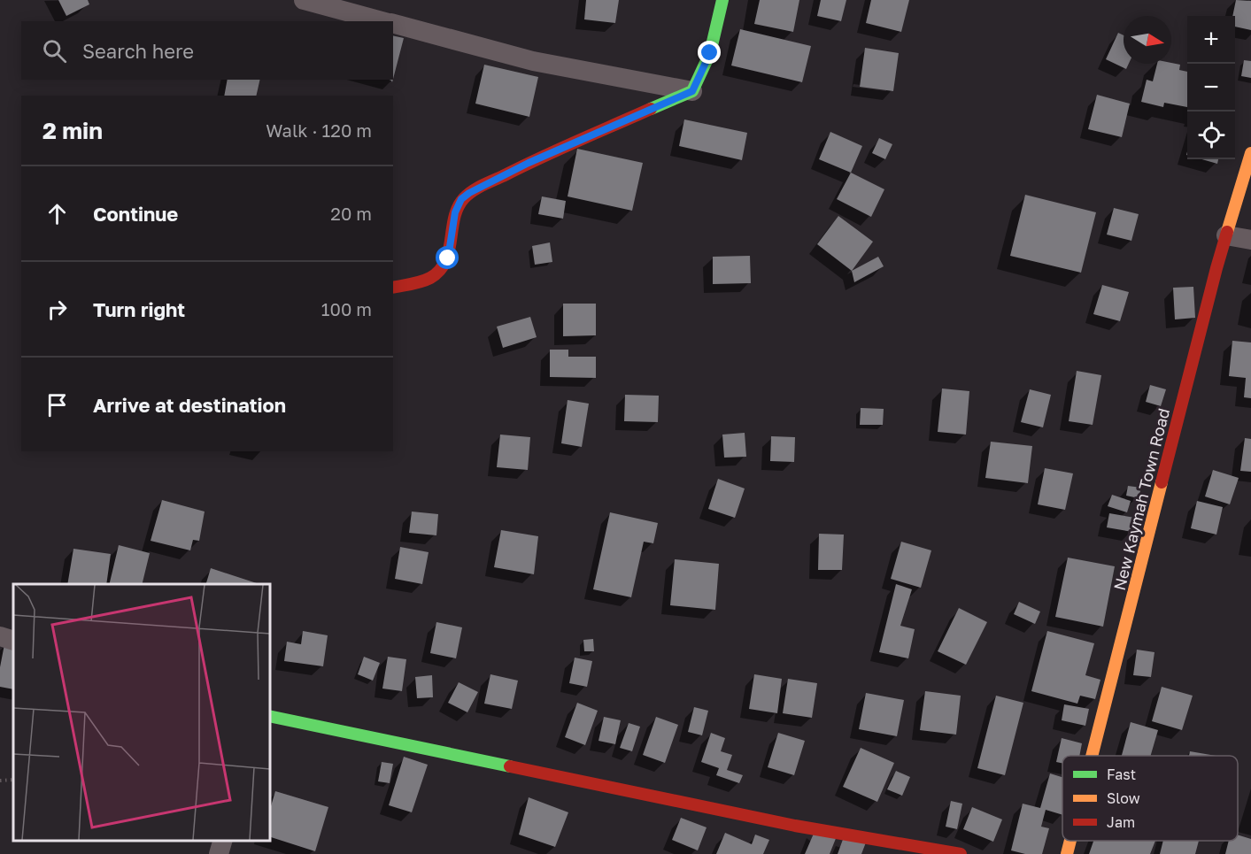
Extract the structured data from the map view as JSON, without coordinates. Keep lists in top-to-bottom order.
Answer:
{
  "streets": {
    "street": ["New Kaymah Town Road"]
  },
  "legend": ["Fast", "Slow", "Jam"],
  "north": "right",
  "page": {
    "map_buttons": ["+", "−"],
    "search": "Search here",
    "heading": ["2 min", "Walk · 120 m"],
    "list": [
      ["Continue", "20 m"],
      ["Turn right", "100 m"],
      "Arrive at destination"
    ]
  }
}
